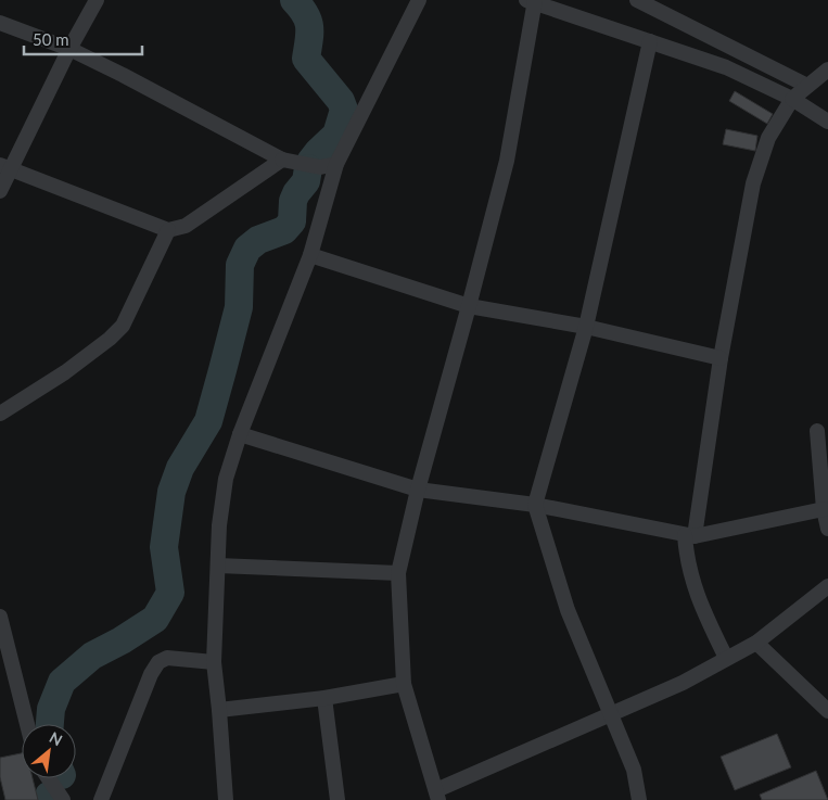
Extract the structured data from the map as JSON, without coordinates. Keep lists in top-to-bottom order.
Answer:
{
  "scale_bar": "50 m",
  "north": "top right"
}
